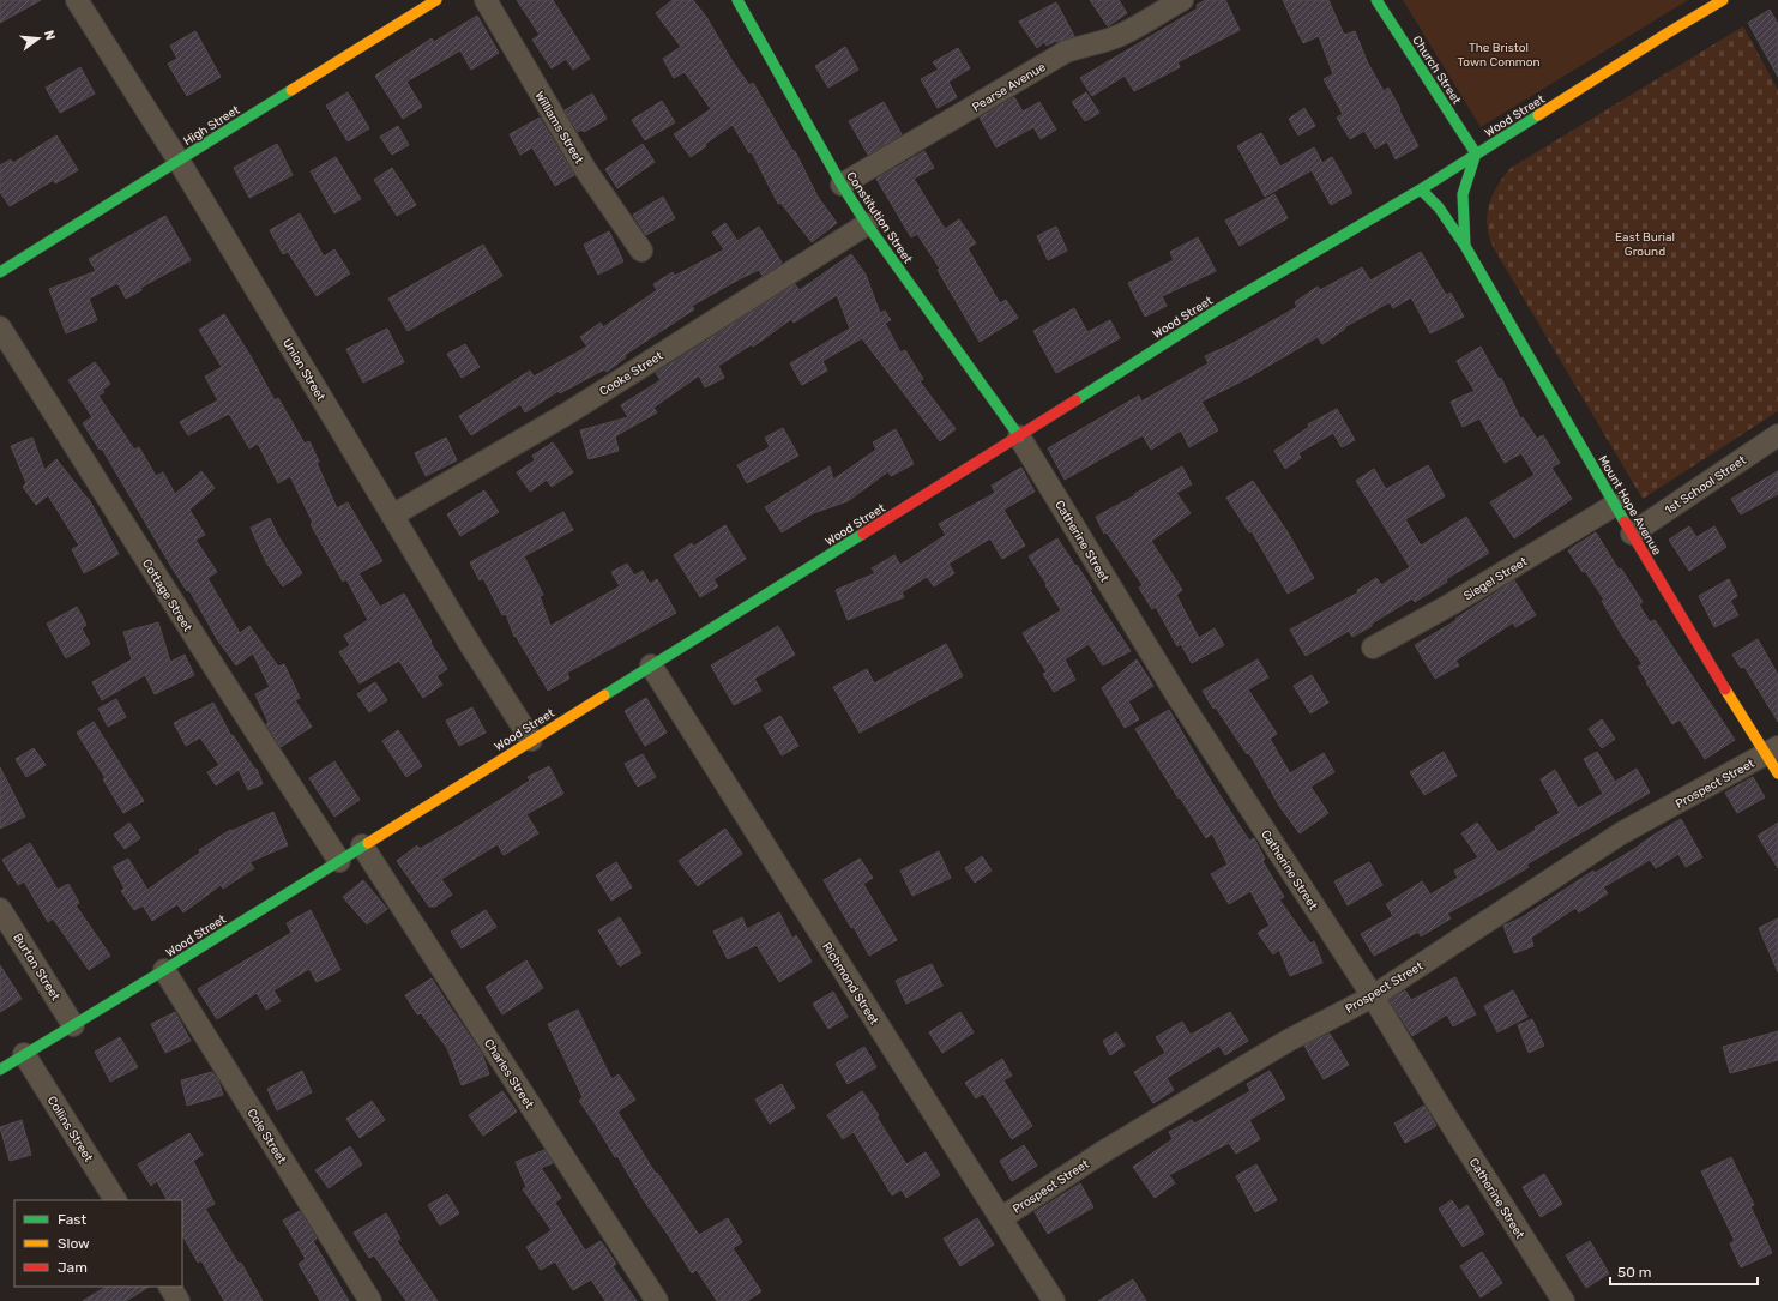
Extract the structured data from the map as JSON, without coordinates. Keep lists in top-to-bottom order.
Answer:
{
  "streets": {
    "main road": [
      "Church Street",
      "Wood Street",
      "High Street",
      "Constitution Street",
      "Mount Hope Avenue"
    ],
    "street": [
      "Pearse Avenue",
      "Williams Street",
      "Union Street",
      "Cooke Street",
      "1st School Street",
      "Catherine Street",
      "Siegel Street",
      "Cottage Street",
      "Prospect Street",
      "Burton Street",
      "Richmond Street",
      "Charles Street",
      "Collins Street",
      "Cole Street"
    ]
  },
  "crossings": [
    ["Church Street", "Wood Street"],
    ["Church Street", "Mount Hope Avenue"],
    ["Pearse Avenue", "Constitution Street"],
    ["Wood Street", "Constitution Street"],
    ["Wood Street", "Union Street"],
    ["Wood Street", "Mount Hope Avenue"],
    ["Wood Street", "Catherine Street"],
    ["Wood Street", "Cottage Street"],
    ["Wood Street", "Burton Street"],
    ["Wood Street", "Richmond Street"],
    ["Wood Street", "Charles Street"],
    ["Wood Street", "Collins Street"],
    ["Wood Street", "Cole Street"],
    ["High Street", "Union Street"],
    ["Constitution Street", "Cooke Street"],
    ["Constitution Street", "Catherine Street"],
    ["Union Street", "Cooke Street"],
    ["1st School Street", "Mount Hope Avenue"],
    ["Mount Hope Avenue", "Siegel Street"],
    ["Mount Hope Avenue", "Prospect Street"],
    ["Catherine Street", "Prospect Street"],
    ["Prospect Street", "Richmond Street"]
  ],
  "parks": ["The Bristol Town Common", "East Burial Ground"],
  "legend": ["Fast", "Slow", "Jam"],
  "scale_bar": "50 m",
  "north": "right"
}
